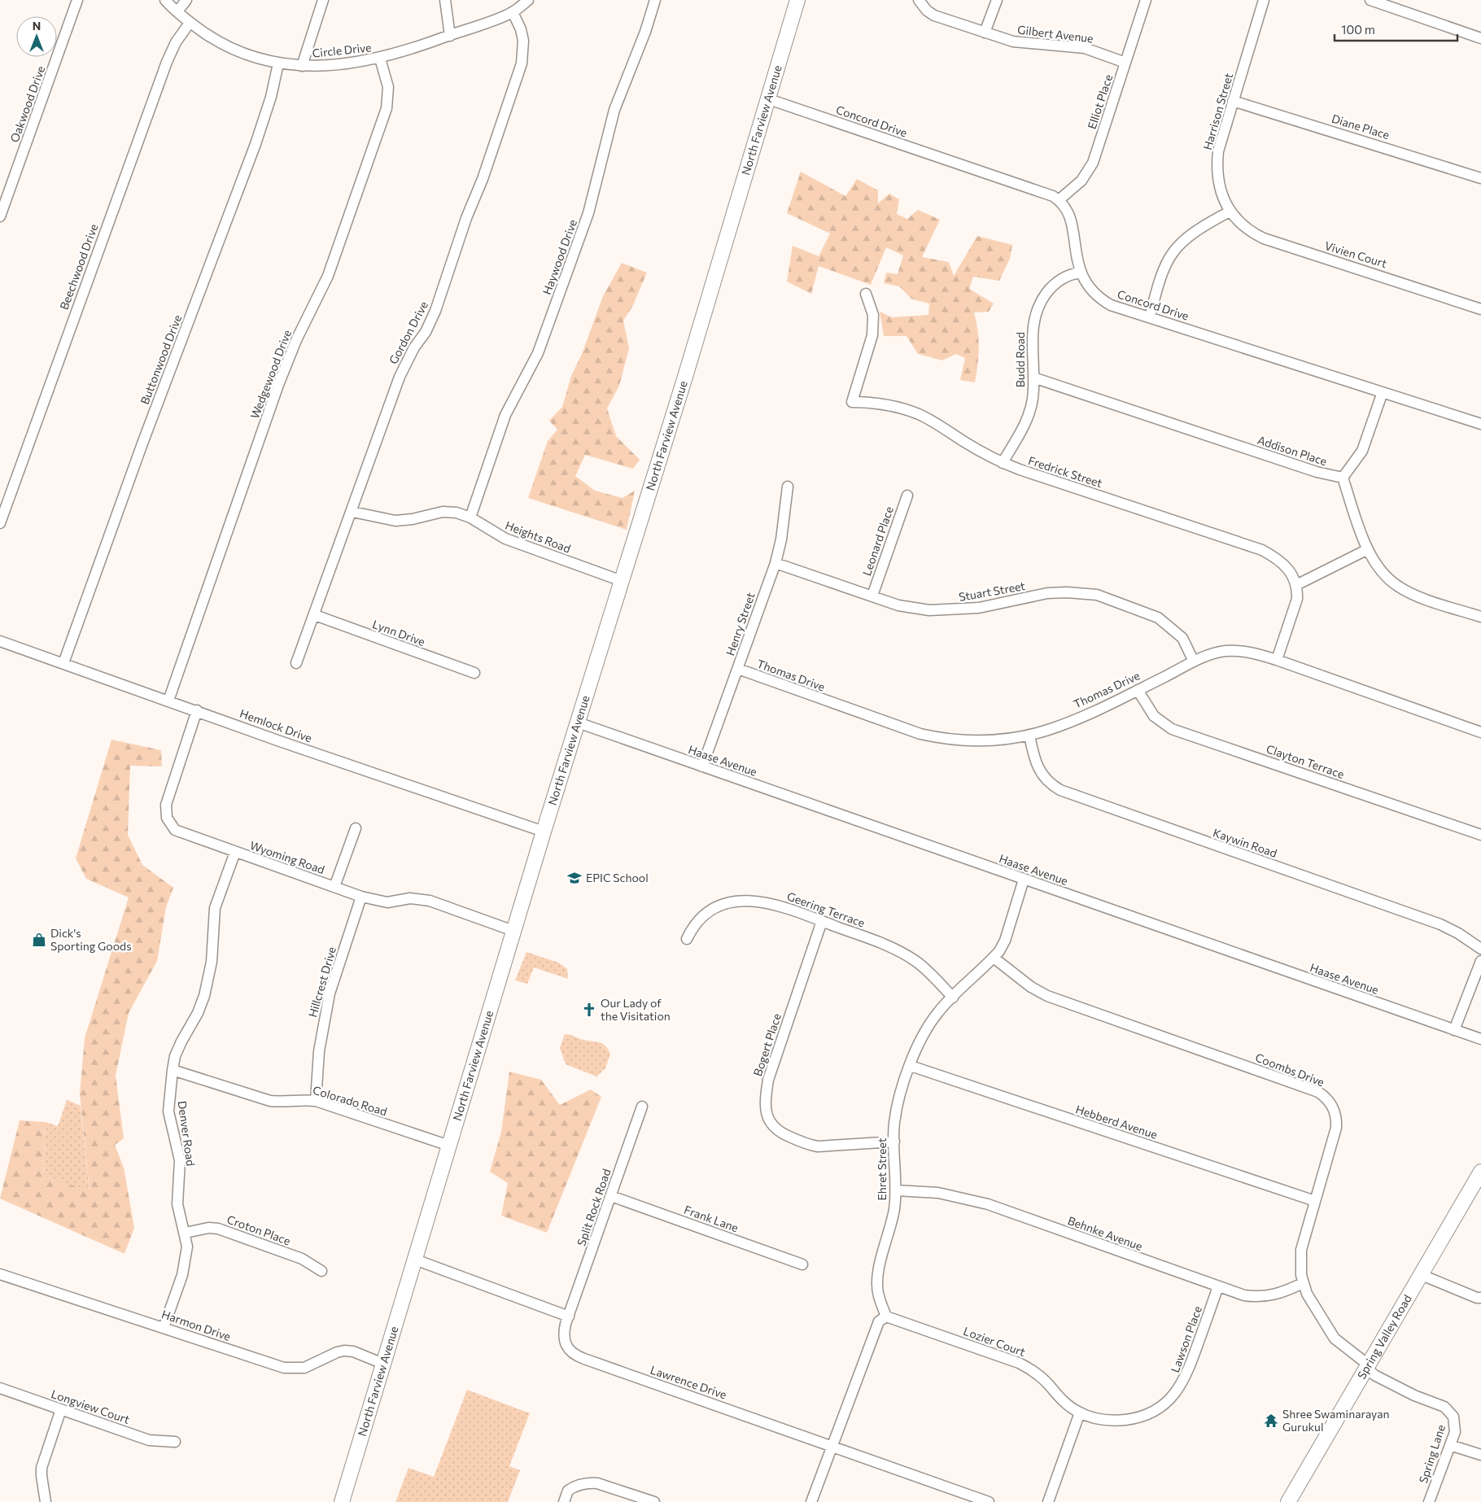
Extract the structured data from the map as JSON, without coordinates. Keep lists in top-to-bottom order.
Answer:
{
  "streets": {
    "street": [
      "Gilbert Avenue",
      "Circle Drive",
      "Elliot Place",
      "Oakwood Drive",
      "Harrison Street",
      "North Farview Avenue",
      "Concord Drive",
      "Diane Place",
      "Vivien Court",
      "Haywood Drive",
      "Beechwood Drive",
      "Gordon Drive",
      "Buttonwood Drive",
      "Budd Road",
      "Wedgewood Drive",
      "Addison Place",
      "Fredrick Street",
      "Heights Road",
      "Leonard Place",
      "Stuart Street",
      "Henry Street",
      "Lynn Drive",
      "Thomas Drive",
      "Hemlock Drive",
      "Haase Avenue",
      "Clayton Terrace",
      "Kaywin Road",
      "Wyoming Road",
      "Geering Terrace",
      "Hillcrest Drive",
      "Bogert Place",
      "Coombs Drive",
      "Colorado Road",
      "Hebberd Avenue",
      "Denver Road",
      "Ehret Street",
      "Split Rock Road",
      "Frank Lane",
      "Croton Place",
      "Behnke Avenue",
      "Harmon Drive",
      "Spring Valley Road",
      "Lawson Place",
      "Lozier Court",
      "Lawrence Drive",
      "Longview Court",
      "Spring Lane"
    ]
  },
  "crossings": [
    ["Gilbert Avenue", "Elliot Place"],
    ["Circle Drive", "Beechwood Drive"],
    ["Circle Drive", "Gordon Drive"],
    ["Circle Drive", "Buttonwood Drive"],
    ["Circle Drive", "Wedgewood Drive"],
    ["Elliot Place", "Concord Drive"],
    ["Harrison Street", "Diane Place"],
    ["Harrison Street", "Vivien Court"],
    ["North Farview Avenue", "Concord Drive"],
    ["North Farview Avenue", "Heights Road"],
    ["North Farview Avenue", "Hemlock Drive"],
    ["North Farview Avenue", "Haase Avenue"],
    ["North Farview Avenue", "Wyoming Road"],
    ["North Farview Avenue", "Colorado Road"],
    ["North Farview Avenue", "Harmon Drive"],
    ["Concord Drive", "Budd Road"],
    ["Haywood Drive", "Heights Road"],
    ["Gordon Drive", "Heights Road"],
    ["Gordon Drive", "Lynn Drive"],
    ["Buttonwood Drive", "Hemlock Drive"],
    ["Budd Road", "Addison Place"],
    ["Budd Road", "Fredrick Street"],
    ["Wedgewood Drive", "Hemlock Drive"],
    ["Leonard Place", "Stuart Street"],
    ["Stuart Street", "Henry Street"],
    ["Stuart Street", "Thomas Drive"],
    ["Henry Street", "Thomas Drive"],
    ["Henry Street", "Haase Avenue"],
    ["Thomas Drive", "Clayton Terrace"],
    ["Thomas Drive", "Kaywin Road"],
    ["Hemlock Drive", "Wyoming Road"],
    ["Haase Avenue", "Ehret Street"],
    ["Wyoming Road", "Hillcrest Drive"],
    ["Wyoming Road", "Denver Road"],
    ["Geering Terrace", "Bogert Place"],
    ["Geering Terrace", "Ehret Street"],
    ["Hillcrest Drive", "Colorado Road"],
    ["Bogert Place", "Ehret Street"],
    ["Coombs Drive", "Hebberd Avenue"],
    ["Coombs Drive", "Ehret Street"],
    ["Coombs Drive", "Behnke Avenue"],
    ["Coombs Drive", "Spring Valley Road"],
    ["Coombs Drive", "Spring Lane"],
    ["Colorado Road", "Denver Road"],
    ["Hebberd Avenue", "Ehret Street"],
    ["Denver Road", "Croton Place"],
    ["Denver Road", "Harmon Drive"],
    ["Ehret Street", "Behnke Avenue"],
    ["Ehret Street", "Lozier Court"],
    ["Split Rock Road", "Frank Lane"],
    ["Split Rock Road", "Lawrence Drive"],
    ["Behnke Avenue", "Lawson Place"],
    ["Spring Valley Road", "Spring Lane"],
    ["Lawson Place", "Lozier Court"]
  ],
  "places": {
    "school or university": ["EPIC School"],
    "shop": ["Dick's Sporting Goods"],
    "church": ["Our Lady of the Visitation"],
    "temple": ["Shree Swaminarayan Gurukul"]
  },
  "scale_bar": "100 m",
  "north": "top"
}
